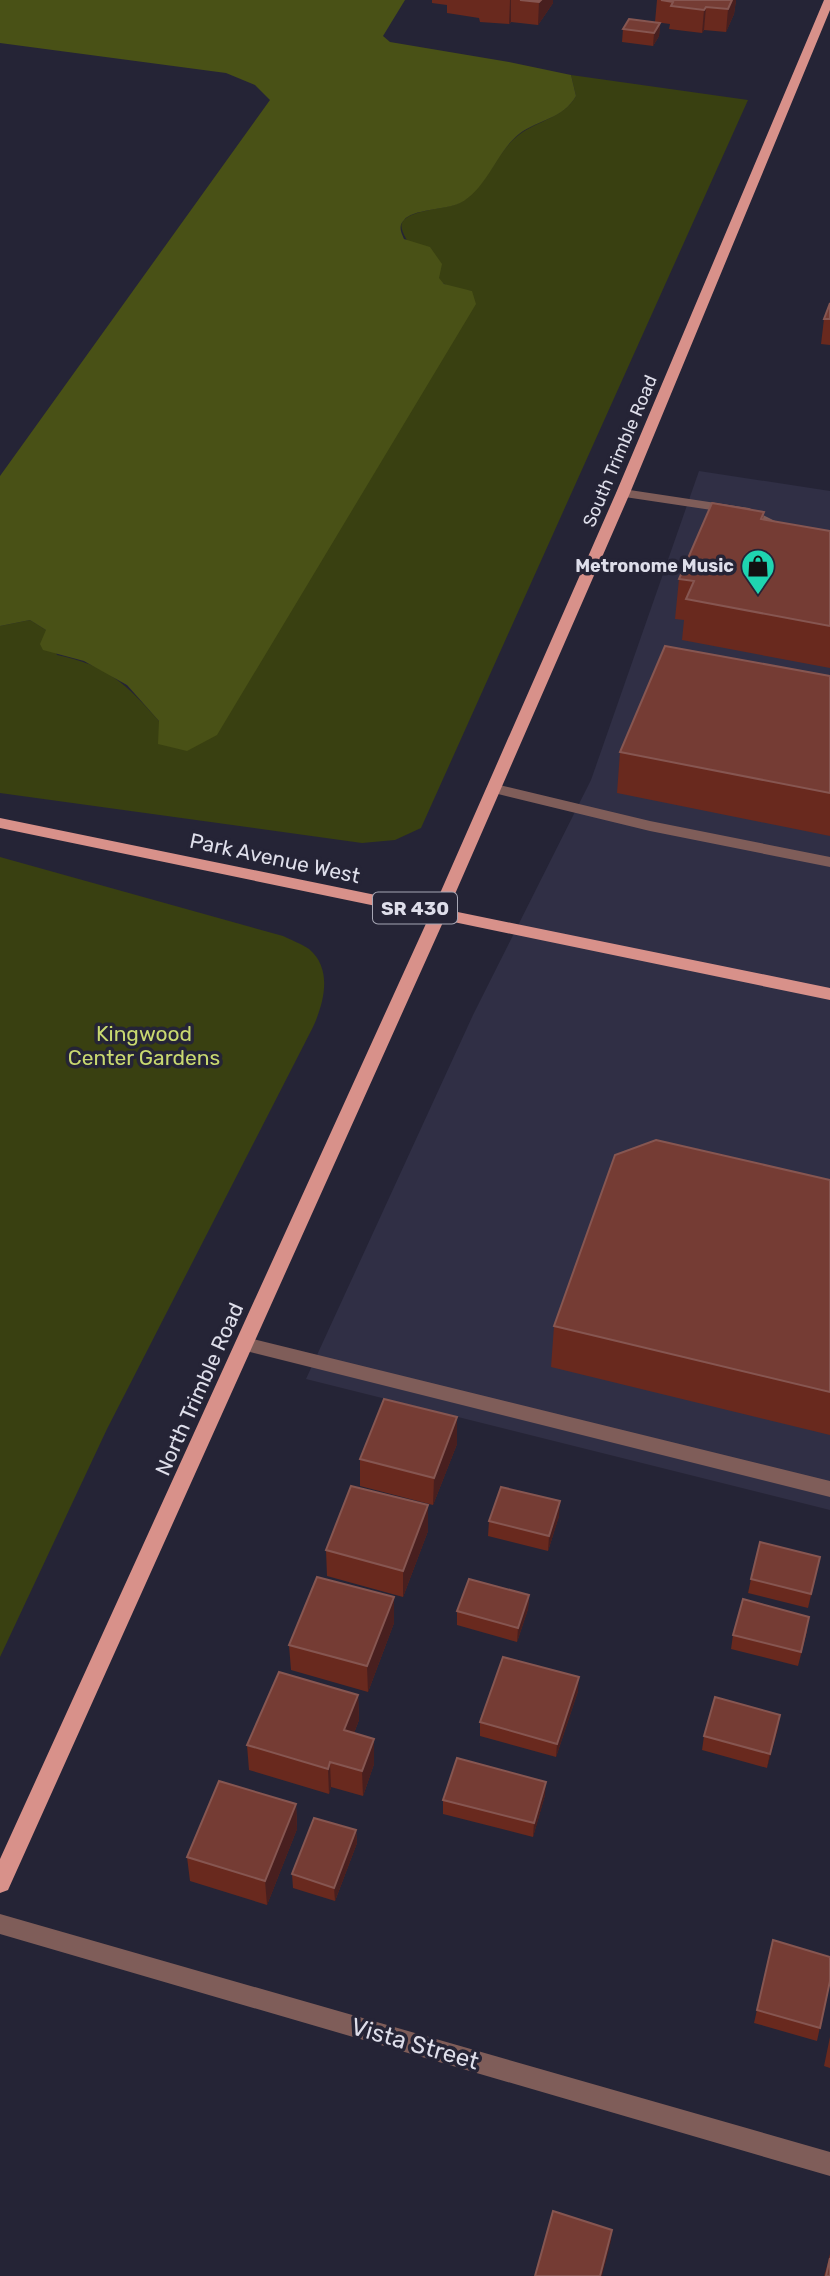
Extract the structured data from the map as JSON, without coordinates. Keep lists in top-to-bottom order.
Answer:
{
  "streets": {
    "main road": [
      "South Trimble Road",
      "Park Avenue West",
      "SR 430",
      "North Trimble Road"
    ],
    "street": ["Vista Street"]
  },
  "crossings": [
    ["South Trimble Road", "Park Avenue West"],
    ["South Trimble Road", "North Trimble Road"],
    ["Park Avenue West", "North Trimble Road"]
  ],
  "parks": ["Kingwood Center Gardens"],
  "places": {
    "shop": ["Metronome Music"]
  }
}
